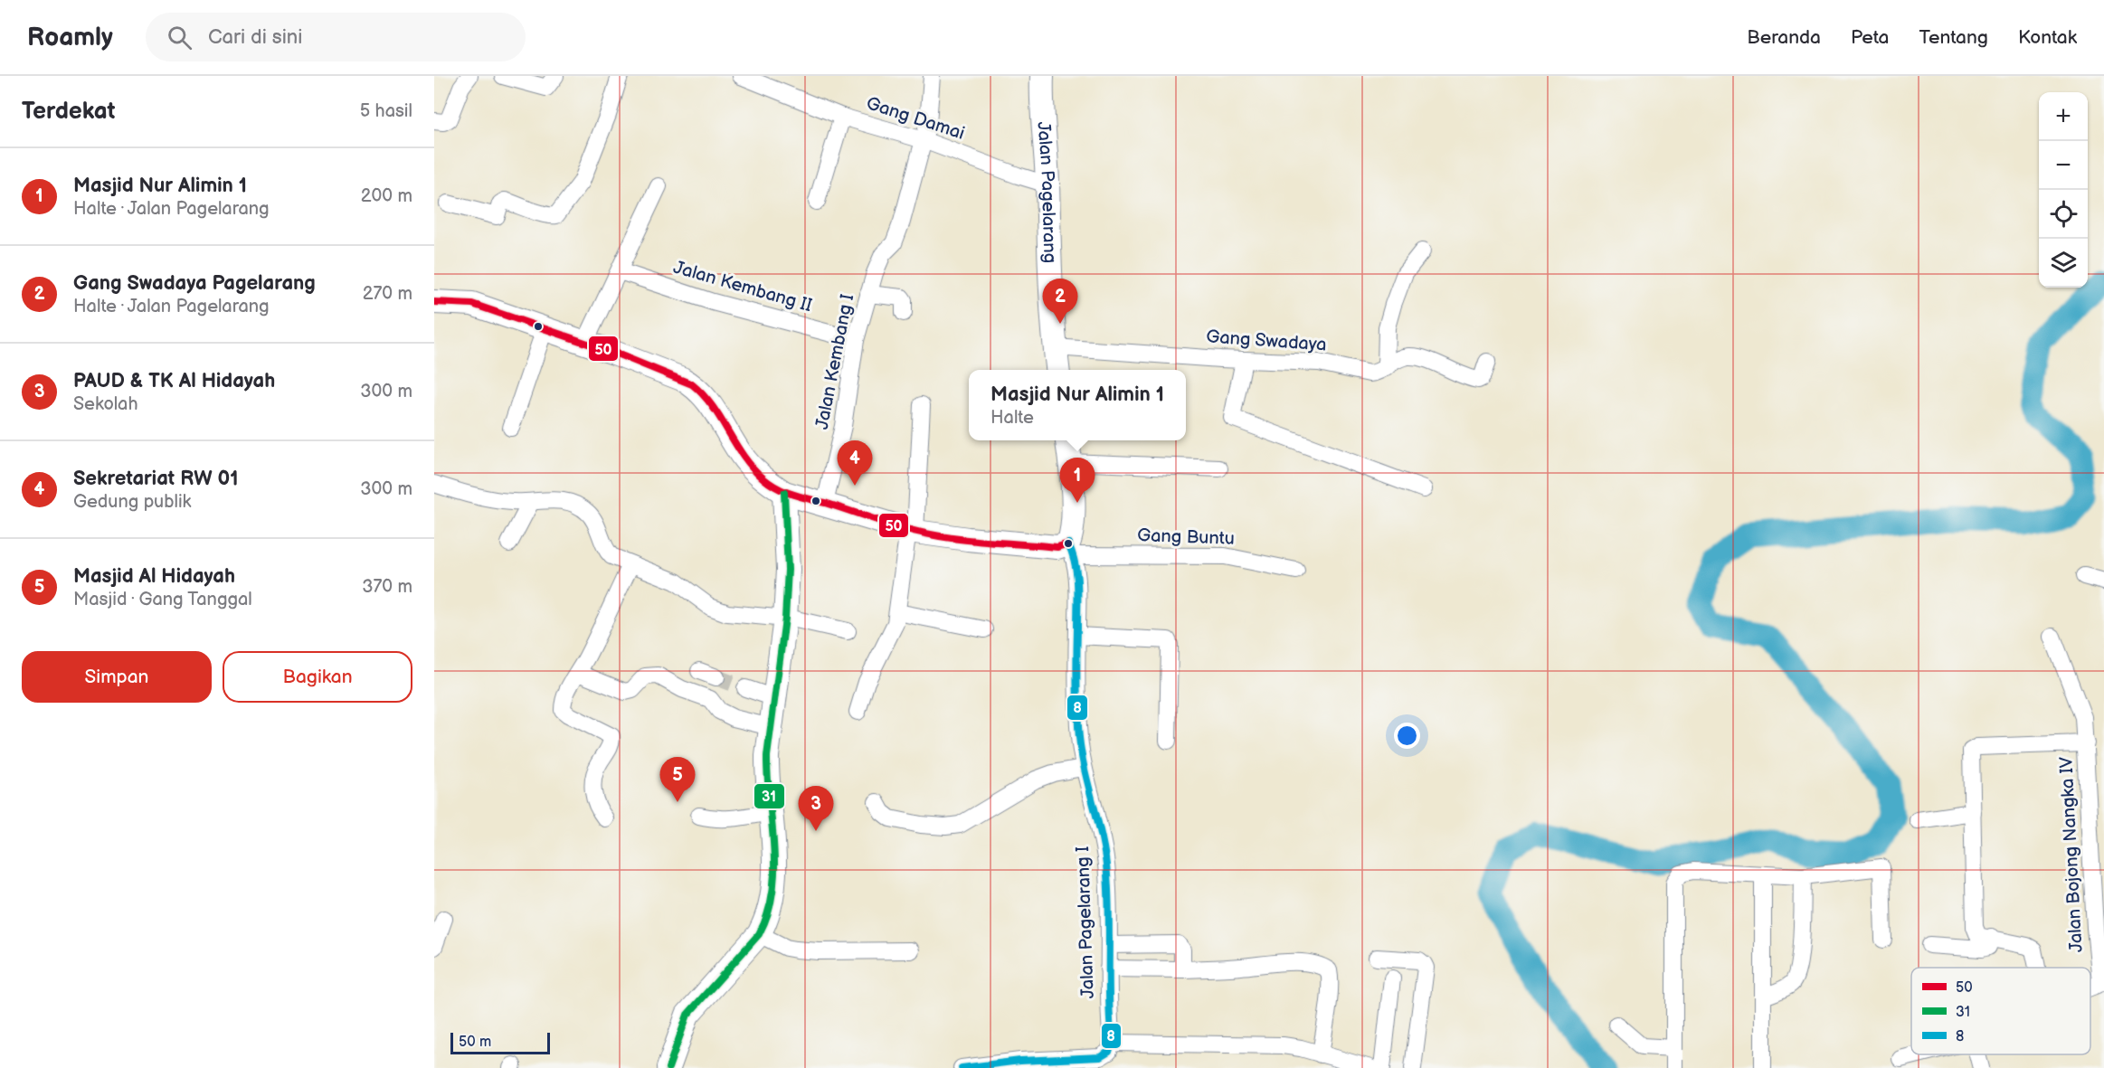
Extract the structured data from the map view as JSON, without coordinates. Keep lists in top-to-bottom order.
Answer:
{
  "streets": {
    "street": [
      "Gang Damai",
      "Jalan Pagelarang",
      "Jalan Kembang II",
      "Gang Swadaya",
      "Jalan Kembang I",
      "Gang Buntu",
      "Jalan Bojong Nangka IV",
      "Jalan Pagelarang I"
    ]
  },
  "crossings": [
    ["Gang Damai", "Jalan Pagelarang"],
    ["Gang Damai", "Jalan Kembang I"],
    ["Jalan Pagelarang", "Gang Swadaya"],
    ["Jalan Kembang II", "Jalan Kembang I"],
    ["Gang Buntu", "Jalan Pagelarang I"]
  ],
  "lines": ["transit line 50", "transit line 31", "transit line 8"],
  "legend": ["50", "31", "8"],
  "scale_bar": "50 m",
  "page": {
    "header": "Roamly",
    "search": "Cari di sini",
    "nav": [
      "Beranda",
      "Peta",
      "Tentang",
      "Kontak"
    ],
    "heading": ["Terdekat", "5 hasil"],
    "map_buttons": ["+", "−"],
    "list": [
      {
        "mark": "1",
        "name": "Masjid Nur Alimin 1",
        "note": "Halte · Jalan Pagelarang",
        "value": "200 m"
      },
      {
        "mark": "2",
        "name": "Gang Swadaya Pagelarang",
        "note": "Halte · Jalan Pagelarang",
        "value": "270 m"
      },
      {
        "mark": "3",
        "name": "PAUD & TK Al Hidayah",
        "note": "Sekolah",
        "value": "300 m"
      },
      {
        "mark": "4",
        "name": "Sekretariat RW 01",
        "note": "Gedung publik",
        "value": "300 m"
      },
      {
        "mark": "5",
        "name": "Masjid Al Hidayah",
        "note": "Masjid · Gang Tanggal",
        "value": "370 m"
      }
    ],
    "pins": [
      "2",
      "4",
      "1",
      "5",
      "3"
    ],
    "popup": ["Masjid Nur Alimin 1", "Halte"],
    "buttons": ["Simpan", "Bagikan"],
    "scale": "50 m"
  }
}
